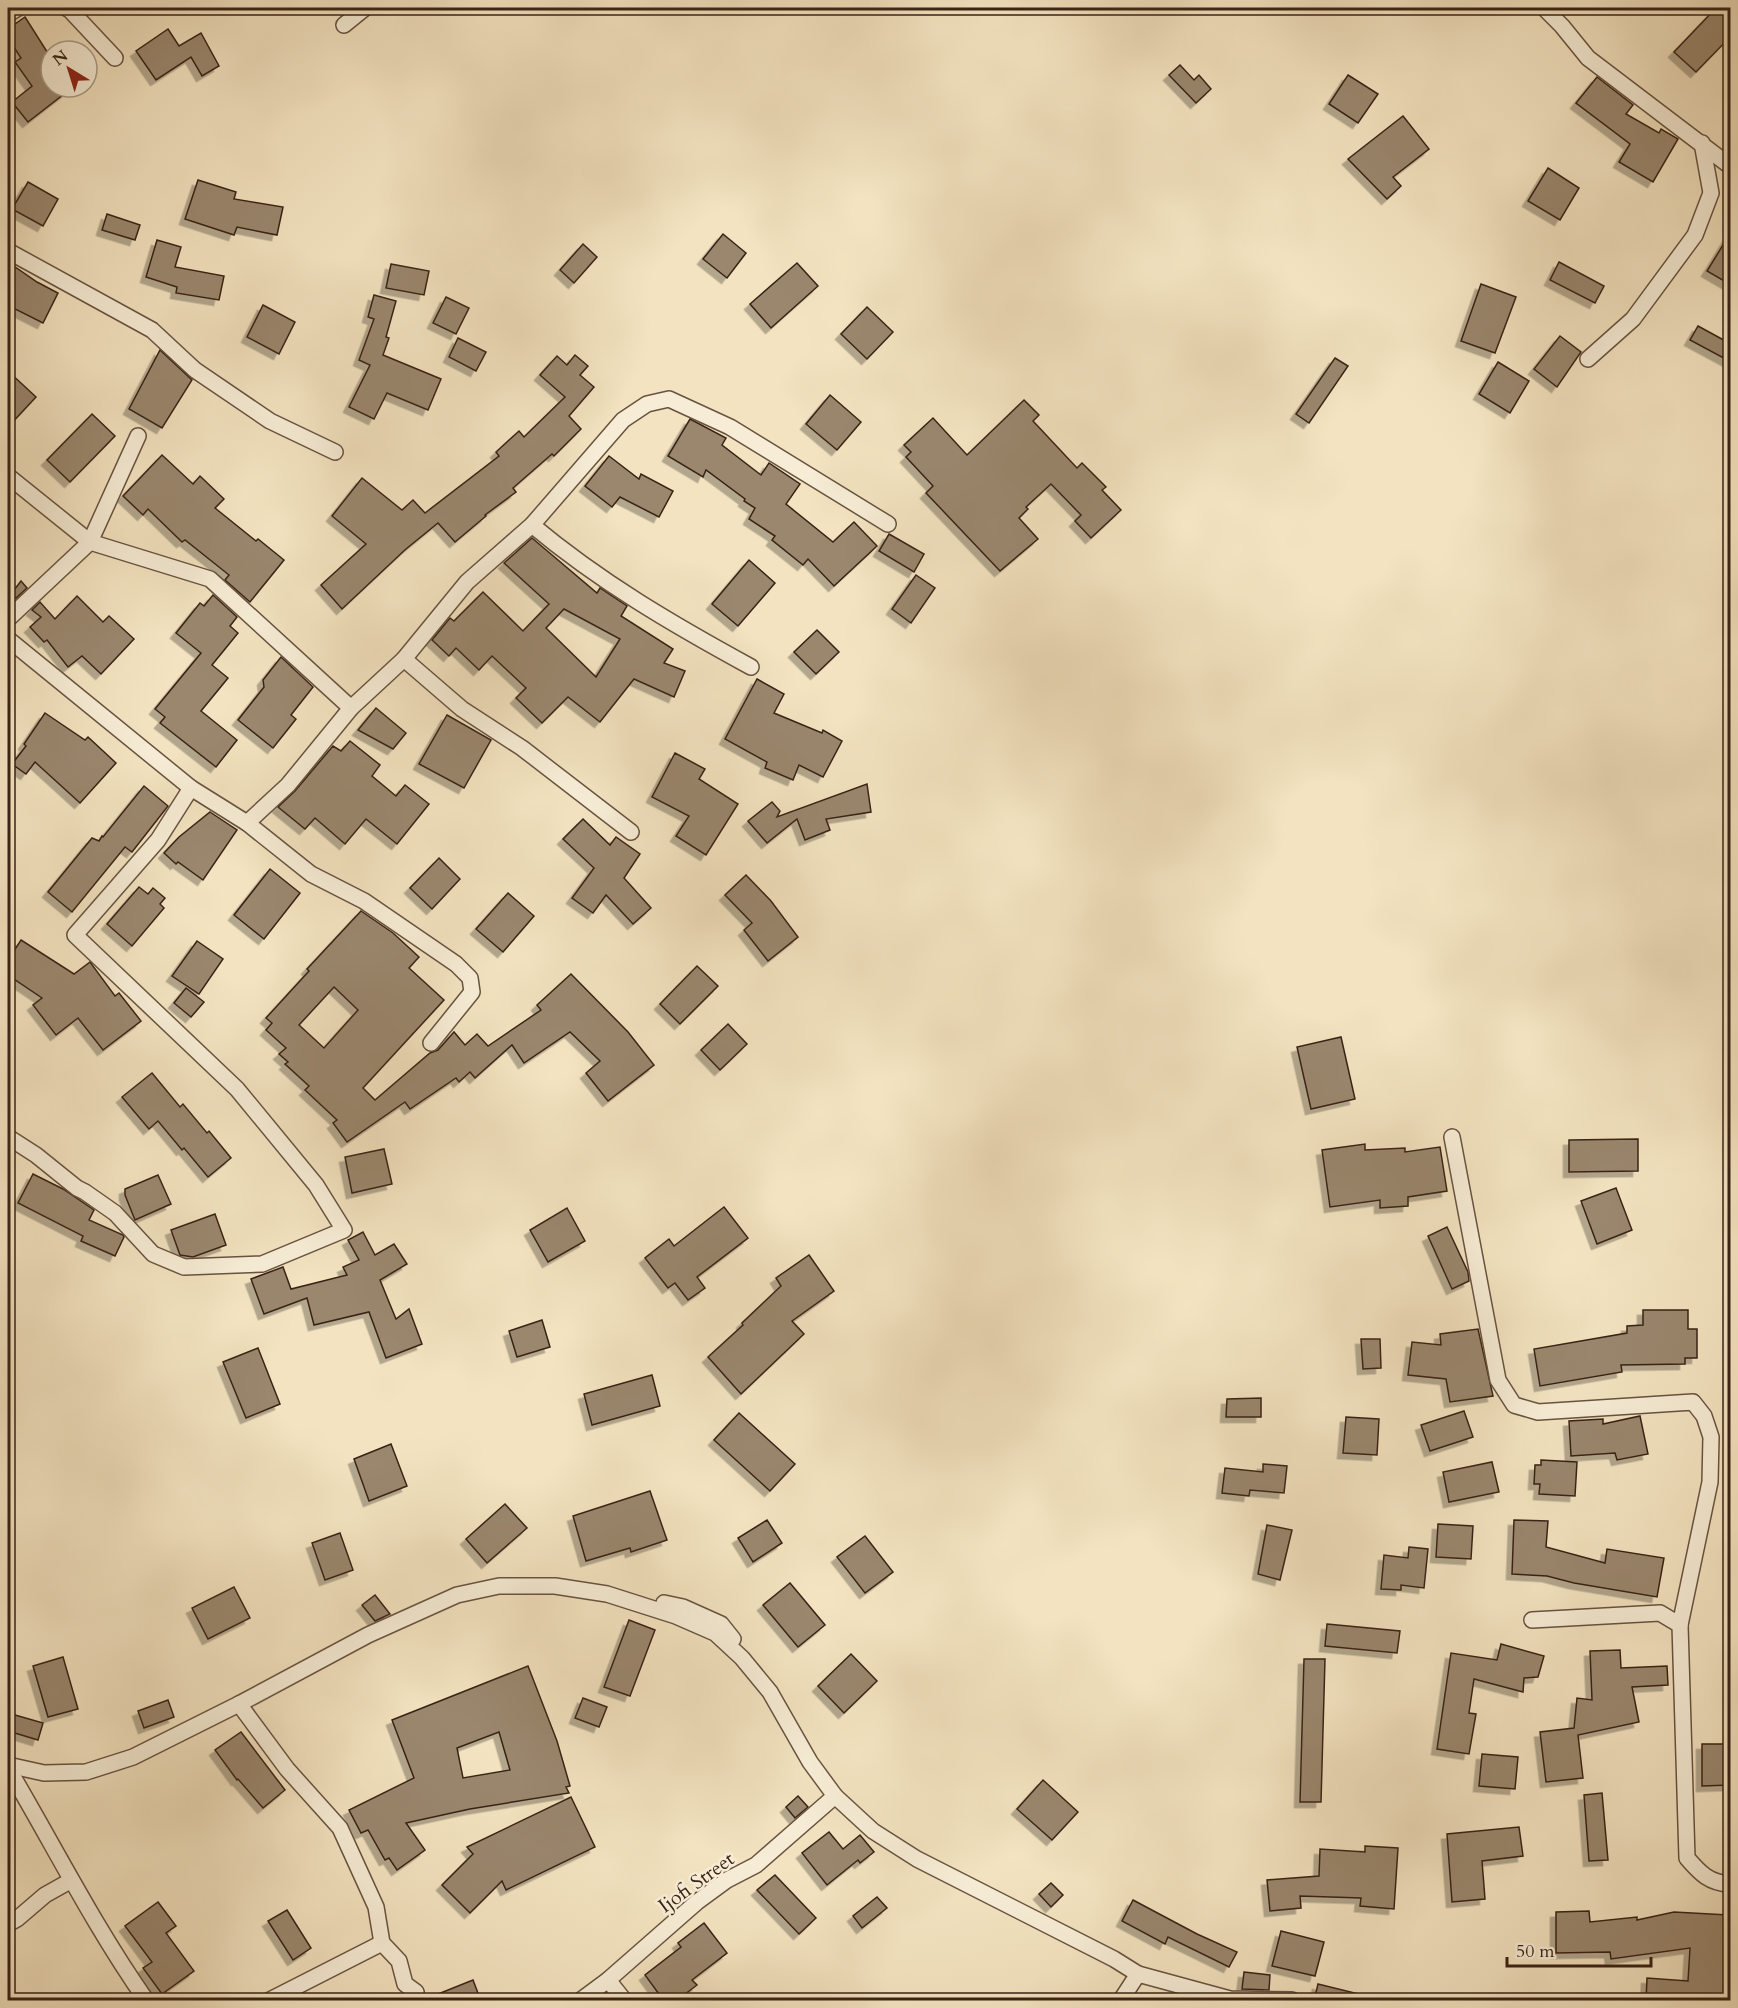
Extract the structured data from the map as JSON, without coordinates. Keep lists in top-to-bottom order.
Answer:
{
  "streets": {
    "street": ["Ijofi Street"]
  },
  "scale_bar": "50 m",
  "north": "top left"
}
